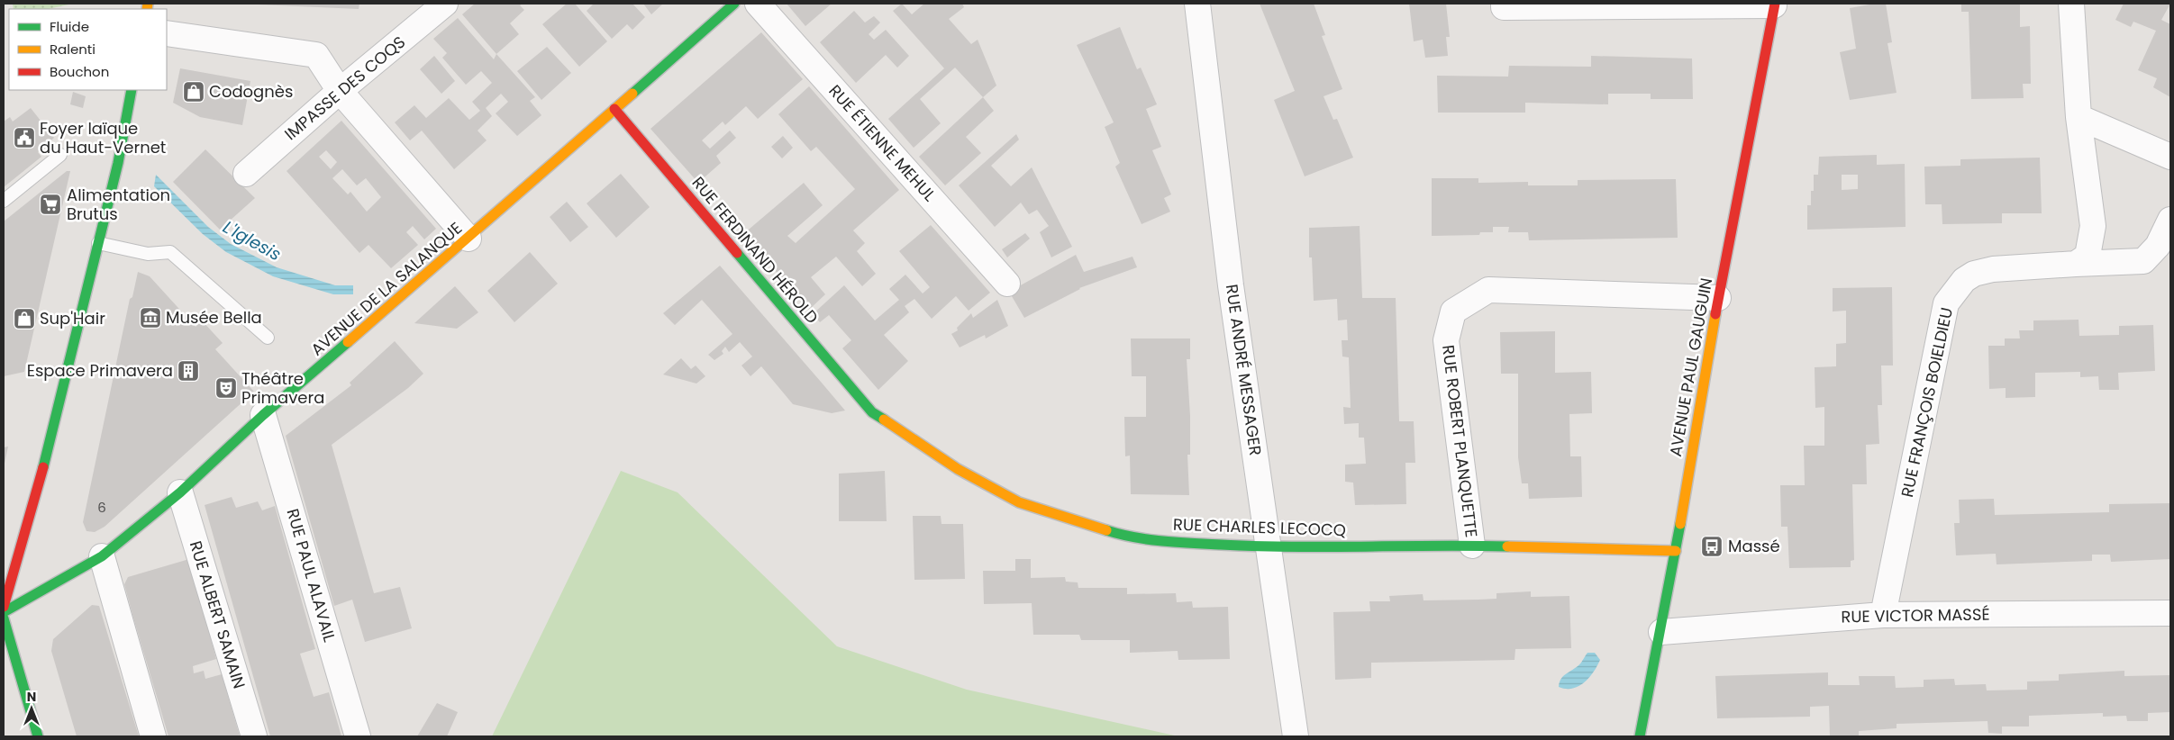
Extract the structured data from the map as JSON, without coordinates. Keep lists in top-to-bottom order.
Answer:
{
  "streets": {
    "street": [
      "IMPASSE DES COQS",
      "RUE ÉTIENNE MEHUL",
      "RUE FERDINAND HÉROLD",
      "AVENUE DE LA SALANQUE",
      "AVENUE PAUL GAUGUIN",
      "RUE ANDRÉ MESSAGER",
      "RUE FRANÇOIS BOIELDIEU",
      "RUE ROBERT PLANQUETTE",
      "RUE CHARLES LECOCQ",
      "RUE PAUL ALAVAIL",
      "RUE ALBERT SAMAIN",
      "RUE VICTOR MASSÉ"
    ]
  },
  "crossings": [
    ["RUE FERDINAND HÉROLD", "AVENUE DE LA SALANQUE"],
    ["RUE FERDINAND HÉROLD", "RUE CHARLES LECOCQ"],
    ["AVENUE DE LA SALANQUE", "RUE PAUL ALAVAIL"],
    ["AVENUE DE LA SALANQUE", "RUE ALBERT SAMAIN"],
    ["AVENUE PAUL GAUGUIN", "RUE ROBERT PLANQUETTE"],
    ["AVENUE PAUL GAUGUIN", "RUE CHARLES LECOCQ"],
    ["AVENUE PAUL GAUGUIN", "RUE VICTOR MASSÉ"],
    ["RUE ANDRÉ MESSAGER", "RUE CHARLES LECOCQ"],
    ["RUE FRANÇOIS BOIELDIEU", "RUE VICTOR MASSÉ"],
    ["RUE ROBERT PLANQUETTE", "RUE CHARLES LECOCQ"]
  ],
  "water": ["L'Iglesis"],
  "places": {
    "shop": ["Codognès", "Sup'Hair"],
    "public building": ["Foyer laïque du Haut-Vernet"],
    "supermarket": ["Alimentation Brutus"],
    "museum": ["Musée Bella"],
    "building": ["Espace Primavera"],
    "theatre": ["Théâtre Primavera"],
    "bus stop": ["Massé"]
  },
  "house_numbers": ["6"],
  "legend": ["Fluide", "Ralenti", "Bouchon"],
  "north": "top"
}
